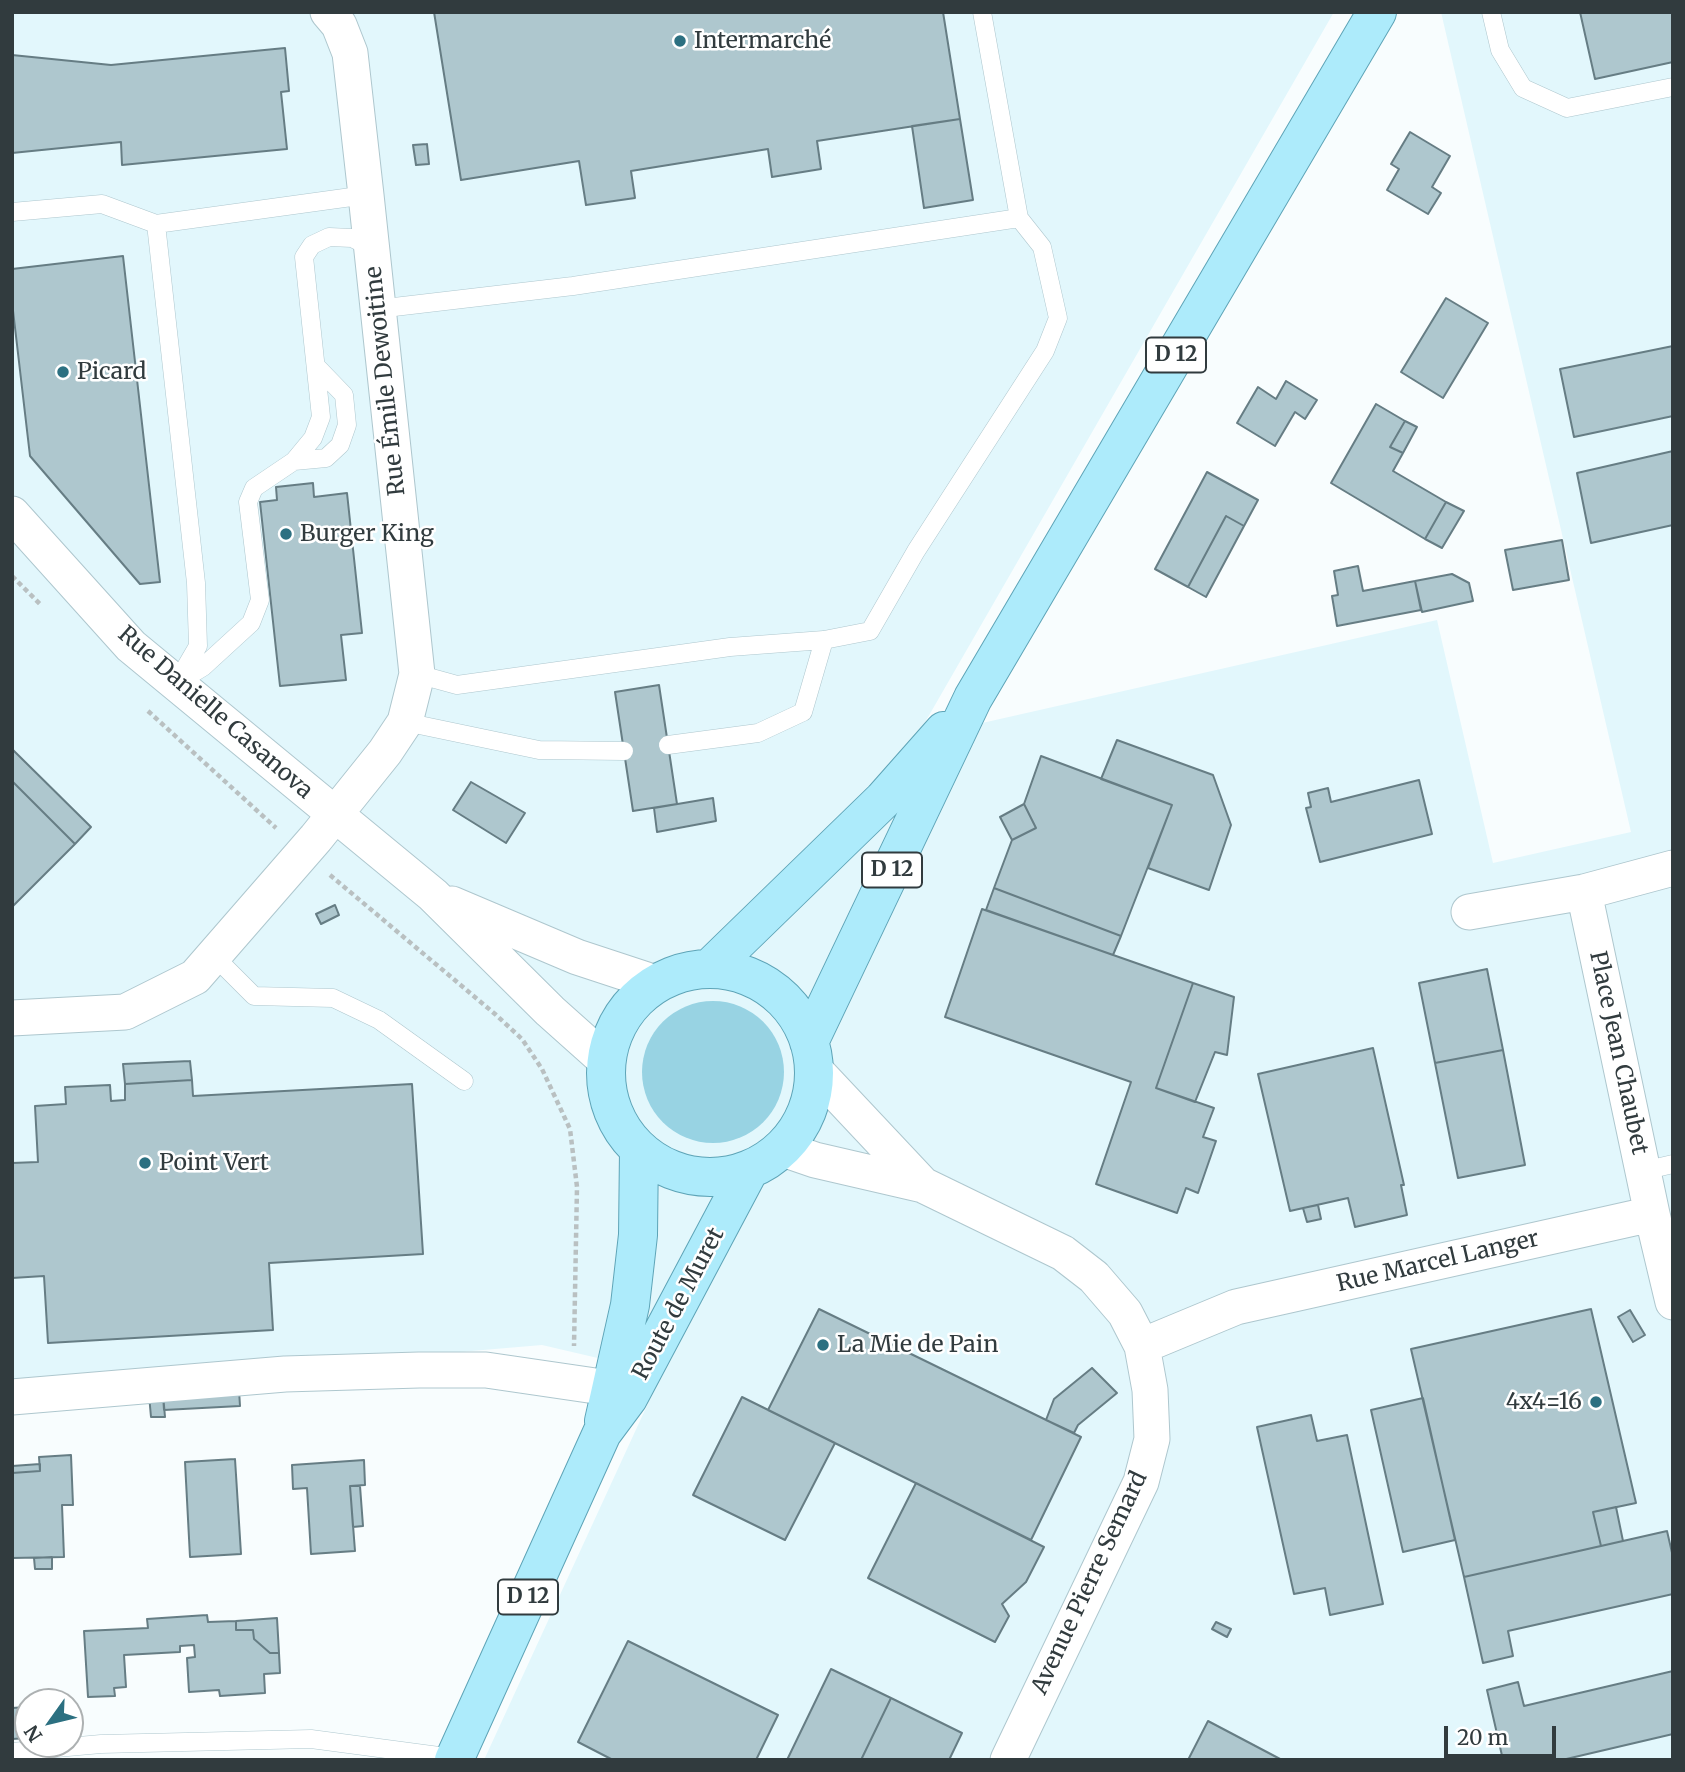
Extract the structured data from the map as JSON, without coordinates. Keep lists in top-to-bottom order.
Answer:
{
  "streets": {
    "main road": ["D 12", "Route de Muret"],
    "street": [
      "Rue Émile Dewoitine",
      "Rue Danielle Casanova",
      "Place Jean Chaubet",
      "Rue Marcel Langer",
      "Avenue Pierre Semard"
    ]
  },
  "crossings": [
    ["D 12", "Rue Danielle Casanova"],
    ["D 12", "Route de Muret"],
    ["D 12", "Avenue Pierre Semard"],
    ["Rue Émile Dewoitine", "Rue Danielle Casanova"],
    ["Rue Danielle Casanova", "Route de Muret"],
    ["Rue Danielle Casanova", "Avenue Pierre Semard"],
    ["Place Jean Chaubet", "Rue Marcel Langer"],
    ["Rue Marcel Langer", "Avenue Pierre Semard"],
    ["Route de Muret", "Avenue Pierre Semard"]
  ],
  "places": [
    "Intermarché",
    "Picard",
    "Burger King",
    "Point Vert",
    "La Mie de Pain",
    "4x4=16"
  ],
  "scale_bar": "20 m",
  "north": "bottom left"
}
